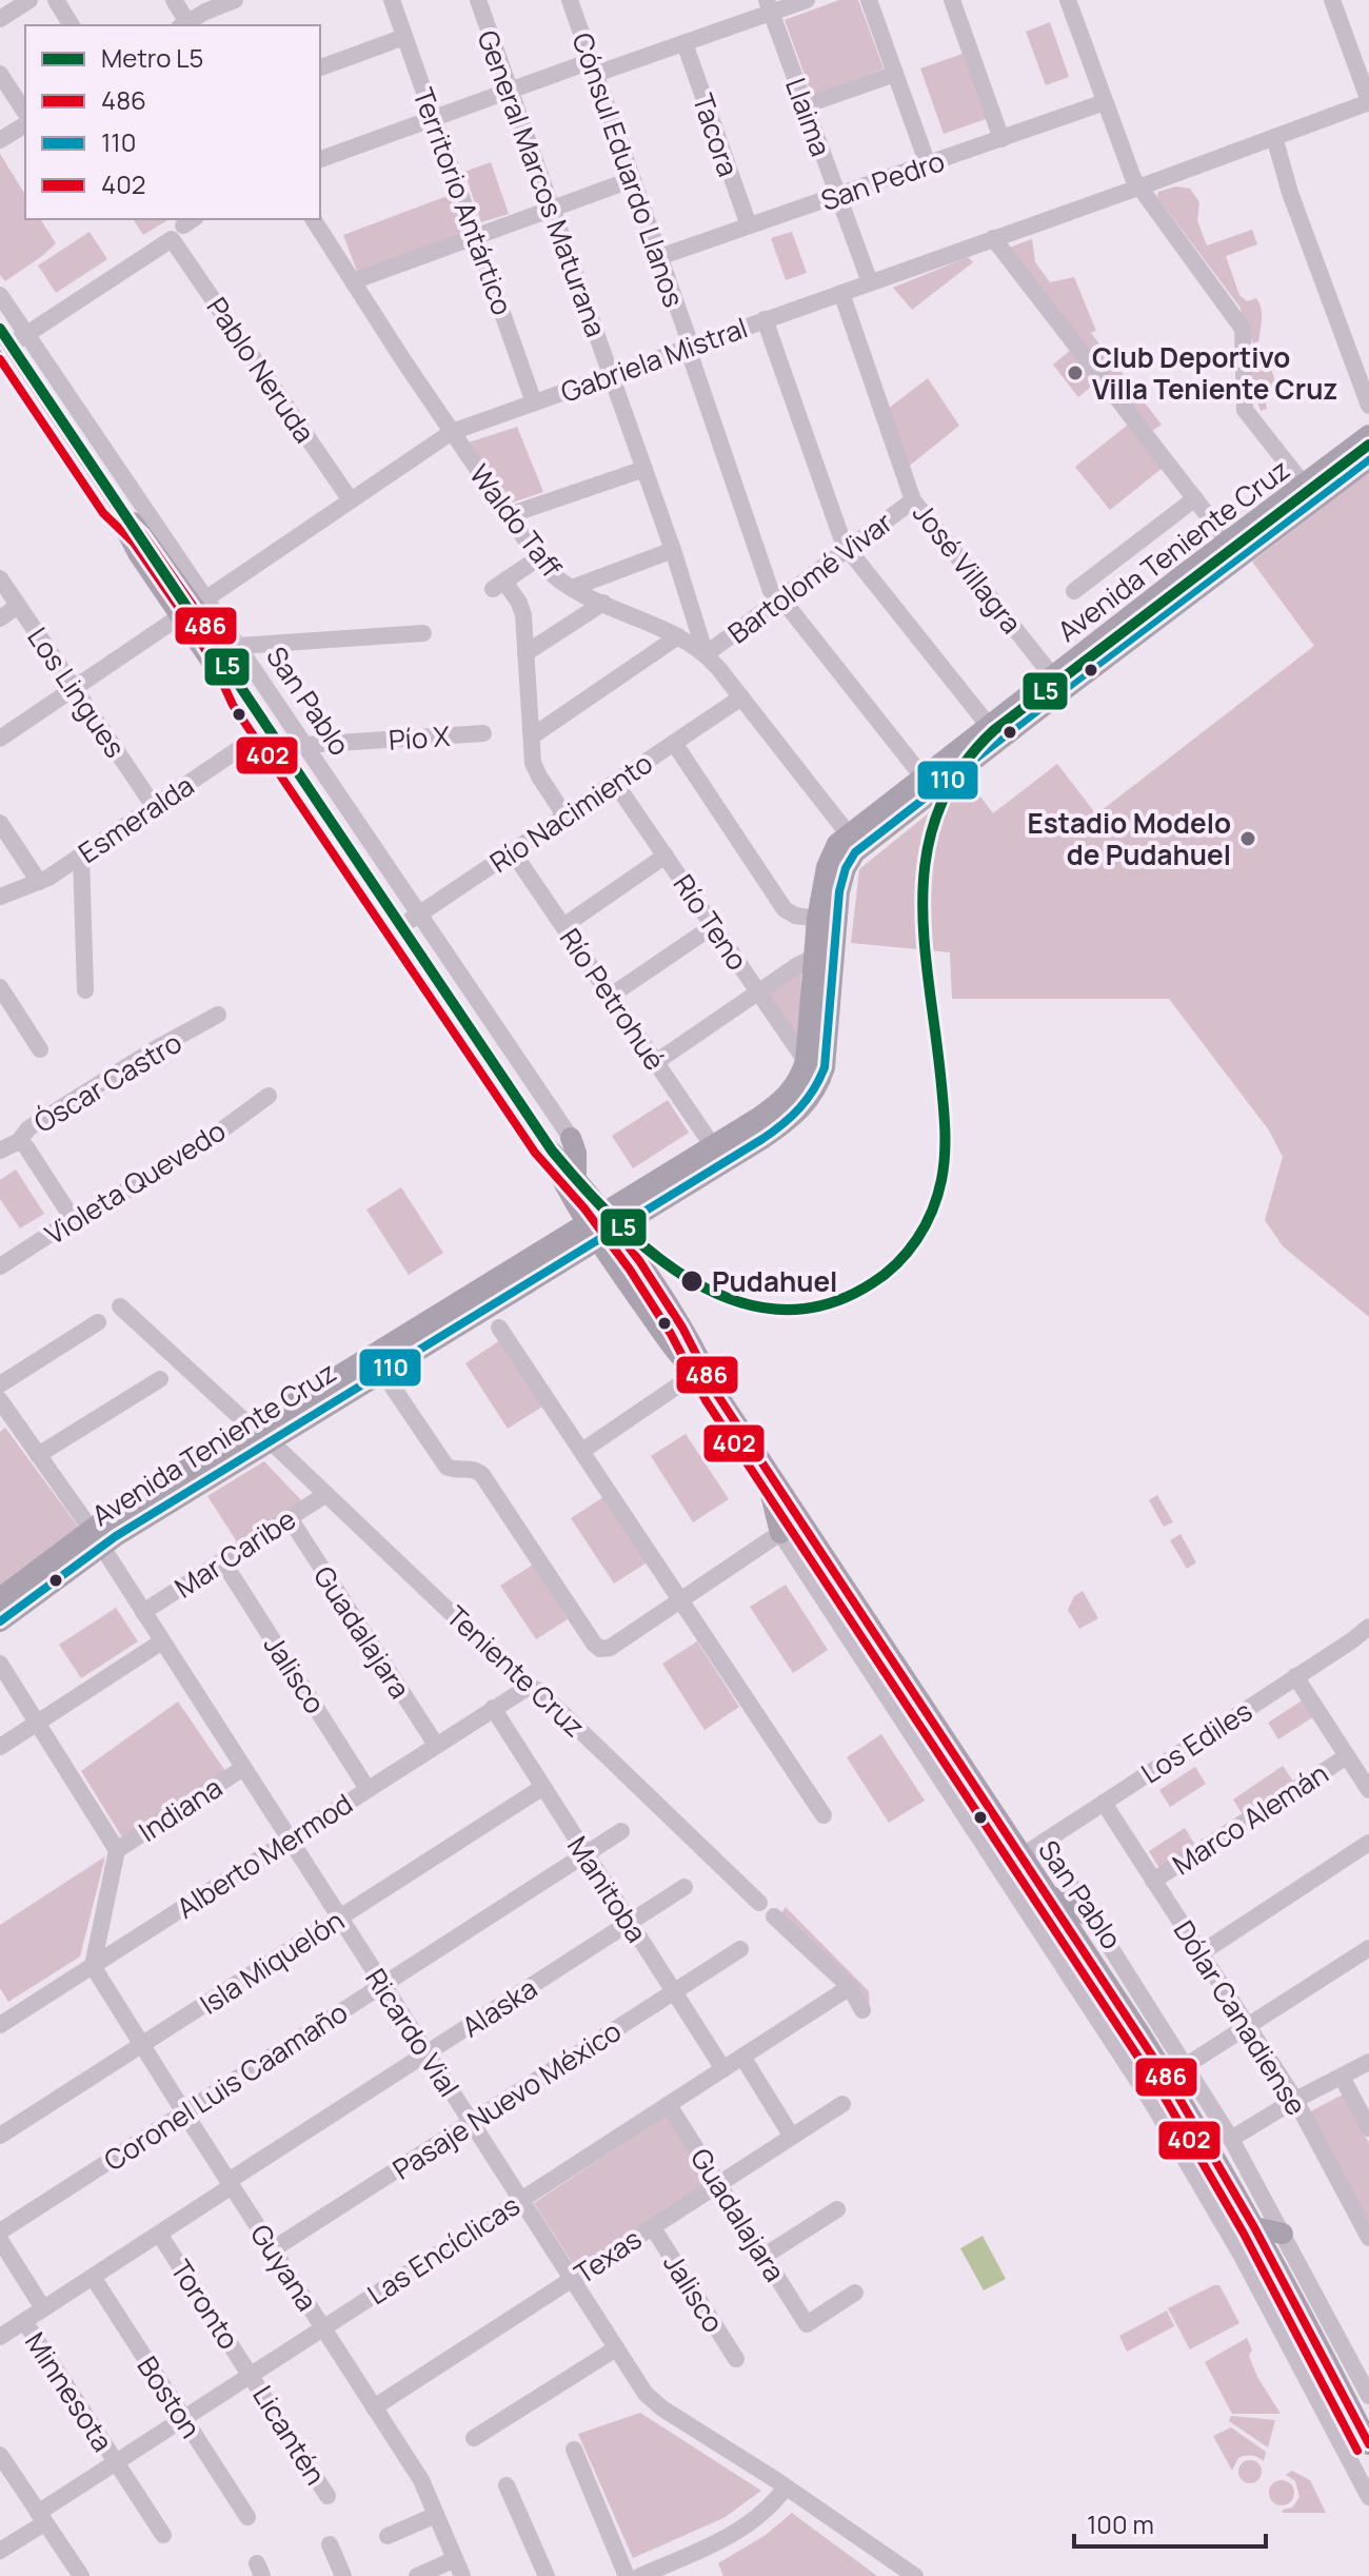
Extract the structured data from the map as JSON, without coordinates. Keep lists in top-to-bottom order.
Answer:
{
  "streets": {
    "main road": ["Avenida Teniente Cruz", "San Pablo"],
    "street": [
      "Llaima",
      "Tacora",
      "Cónsul Eduardo Llanos",
      "San Pedro",
      "General Marcos Maturana",
      "Territorio Antártico",
      "Gabriela Mistral",
      "Pablo Neruda",
      "Waldo Taff",
      "José Villagra",
      "Bartolomé Vivar",
      "Los Lingues",
      "Pío X",
      "Río Nacimiento",
      "Esmeralda",
      "Río Teno",
      "Río Petrohué",
      "Óscar Castro",
      "Violeta Quevedo",
      "Mar Caribe",
      "Guadalajara",
      "Teniente Cruz",
      "Jalisco",
      "Los Ediles",
      "Indiana",
      "Marco Alemán",
      "Alberto Mermod",
      "Manitoba",
      "Isla Miquelón",
      "Alaska",
      "Dólar Canadiense",
      "Ricardo Vial",
      "Coronel Luis Caamaño",
      "Pasaje Nuevo México",
      "Las Encíclicas",
      "Texas",
      "Guyana",
      "Toronto",
      "Minnesota",
      "Boston",
      "Licantén"
    ]
  },
  "crossings": [
    ["Llaima", "San Pedro"],
    ["Llaima", "Gabriela Mistral"],
    ["Tacora", "San Pedro"],
    ["Cónsul Eduardo Llanos", "San Pedro"],
    ["Cónsul Eduardo Llanos", "Gabriela Mistral"],
    ["Cónsul Eduardo Llanos", "Avenida Teniente Cruz"],
    ["Cónsul Eduardo Llanos", "Bartolomé Vivar"],
    ["General Marcos Maturana", "Gabriela Mistral"],
    ["General Marcos Maturana", "Waldo Taff"],
    ["General Marcos Maturana", "Bartolomé Vivar"],
    ["Territorio Antártico", "Gabriela Mistral"],
    ["Gabriela Mistral", "Pablo Neruda"],
    ["Gabriela Mistral", "Waldo Taff"],
    ["Gabriela Mistral", "José Villagra"],
    ["Gabriela Mistral", "Los Lingues"],
    ["Gabriela Mistral", "San Pablo"],
    ["Waldo Taff", "Avenida Teniente Cruz"],
    ["Waldo Taff", "Bartolomé Vivar"],
    ["Waldo Taff", "Río Nacimiento"],
    ["Avenida Teniente Cruz", "José Villagra"],
    ["Avenida Teniente Cruz", "San Pablo"],
    ["Avenida Teniente Cruz", "Río Teno"],
    ["Avenida Teniente Cruz", "Río Petrohué"],
    ["Avenida Teniente Cruz", "Teniente Cruz"],
    ["Avenida Teniente Cruz", "Ricardo Vial"],
    ["José Villagra", "Bartolomé Vivar"],
    ["Los Lingues", "Esmeralda"],
    ["San Pablo", "Pío X"],
    ["San Pablo", "Río Nacimiento"],
    ["San Pablo", "Esmeralda"],
    ["San Pablo", "Los Ediles"],
    ["Río Nacimiento", "Río Teno"],
    ["Río Nacimiento", "Río Petrohué"],
    ["Mar Caribe", "Guadalajara"],
    ["Mar Caribe", "Teniente Cruz"],
    ["Mar Caribe", "Jalisco"],
    ["Mar Caribe", "Ricardo Vial"],
    ["Guadalajara", "Alberto Mermod"],
    ["Guadalajara", "Las Encíclicas"],
    ["Guadalajara", "Texas"],
    ["Teniente Cruz", "Alberto Mermod"],
    ["Jalisco", "Alberto Mermod"],
    ["Jalisco", "Texas"],
    ["Los Ediles", "Dólar Canadiense"],
    ["Indiana", "Ricardo Vial"],
    ["Marco Alemán", "Dólar Canadiense"],
    ["Alberto Mermod", "Manitoba"],
    ["Alberto Mermod", "Ricardo Vial"],
    ["Alberto Mermod", "Guyana"],
    ["Manitoba", "Isla Miquelón"],
    ["Manitoba", "Alaska"],
    ["Manitoba", "Coronel Luis Caamaño"],
    ["Manitoba", "Pasaje Nuevo México"],
    ["Manitoba", "Las Encíclicas"],
    ["Isla Miquelón", "Ricardo Vial"],
    ["Isla Miquelón", "Guyana"],
    ["Alaska", "Ricardo Vial"],
    ["Alaska", "Guyana"],
    ["Alaska", "Toronto"],
    ["Alaska", "Minnesota"],
    ["Alaska", "Boston"],
    ["Ricardo Vial", "Coronel Luis Caamaño"],
    ["Ricardo Vial", "Pasaje Nuevo México"],
    ["Ricardo Vial", "Las Encíclicas"],
    ["Ricardo Vial", "Texas"],
    ["Coronel Luis Caamaño", "Guyana"],
    ["Pasaje Nuevo México", "Guyana"],
    ["Las Encíclicas", "Guyana"],
    ["Las Encíclicas", "Toronto"],
    ["Las Encíclicas", "Minnesota"],
    ["Las Encíclicas", "Boston"],
    ["Las Encíclicas", "Licantén"],
    ["Texas", "Guyana"],
    ["Toronto", "Licantén"]
  ],
  "places": ["Club Deportivo Villa Teniente Cruz", "Estadio Modelo de Pudahuel", "Pudahuel"],
  "lines": [
    "metro line L5",
    "transit line 486",
    "transit line 402",
    "transit line 110"
  ],
  "legend": [
    "Metro L5",
    "486",
    "110",
    "402"
  ],
  "scale_bar": "100 m"
}
